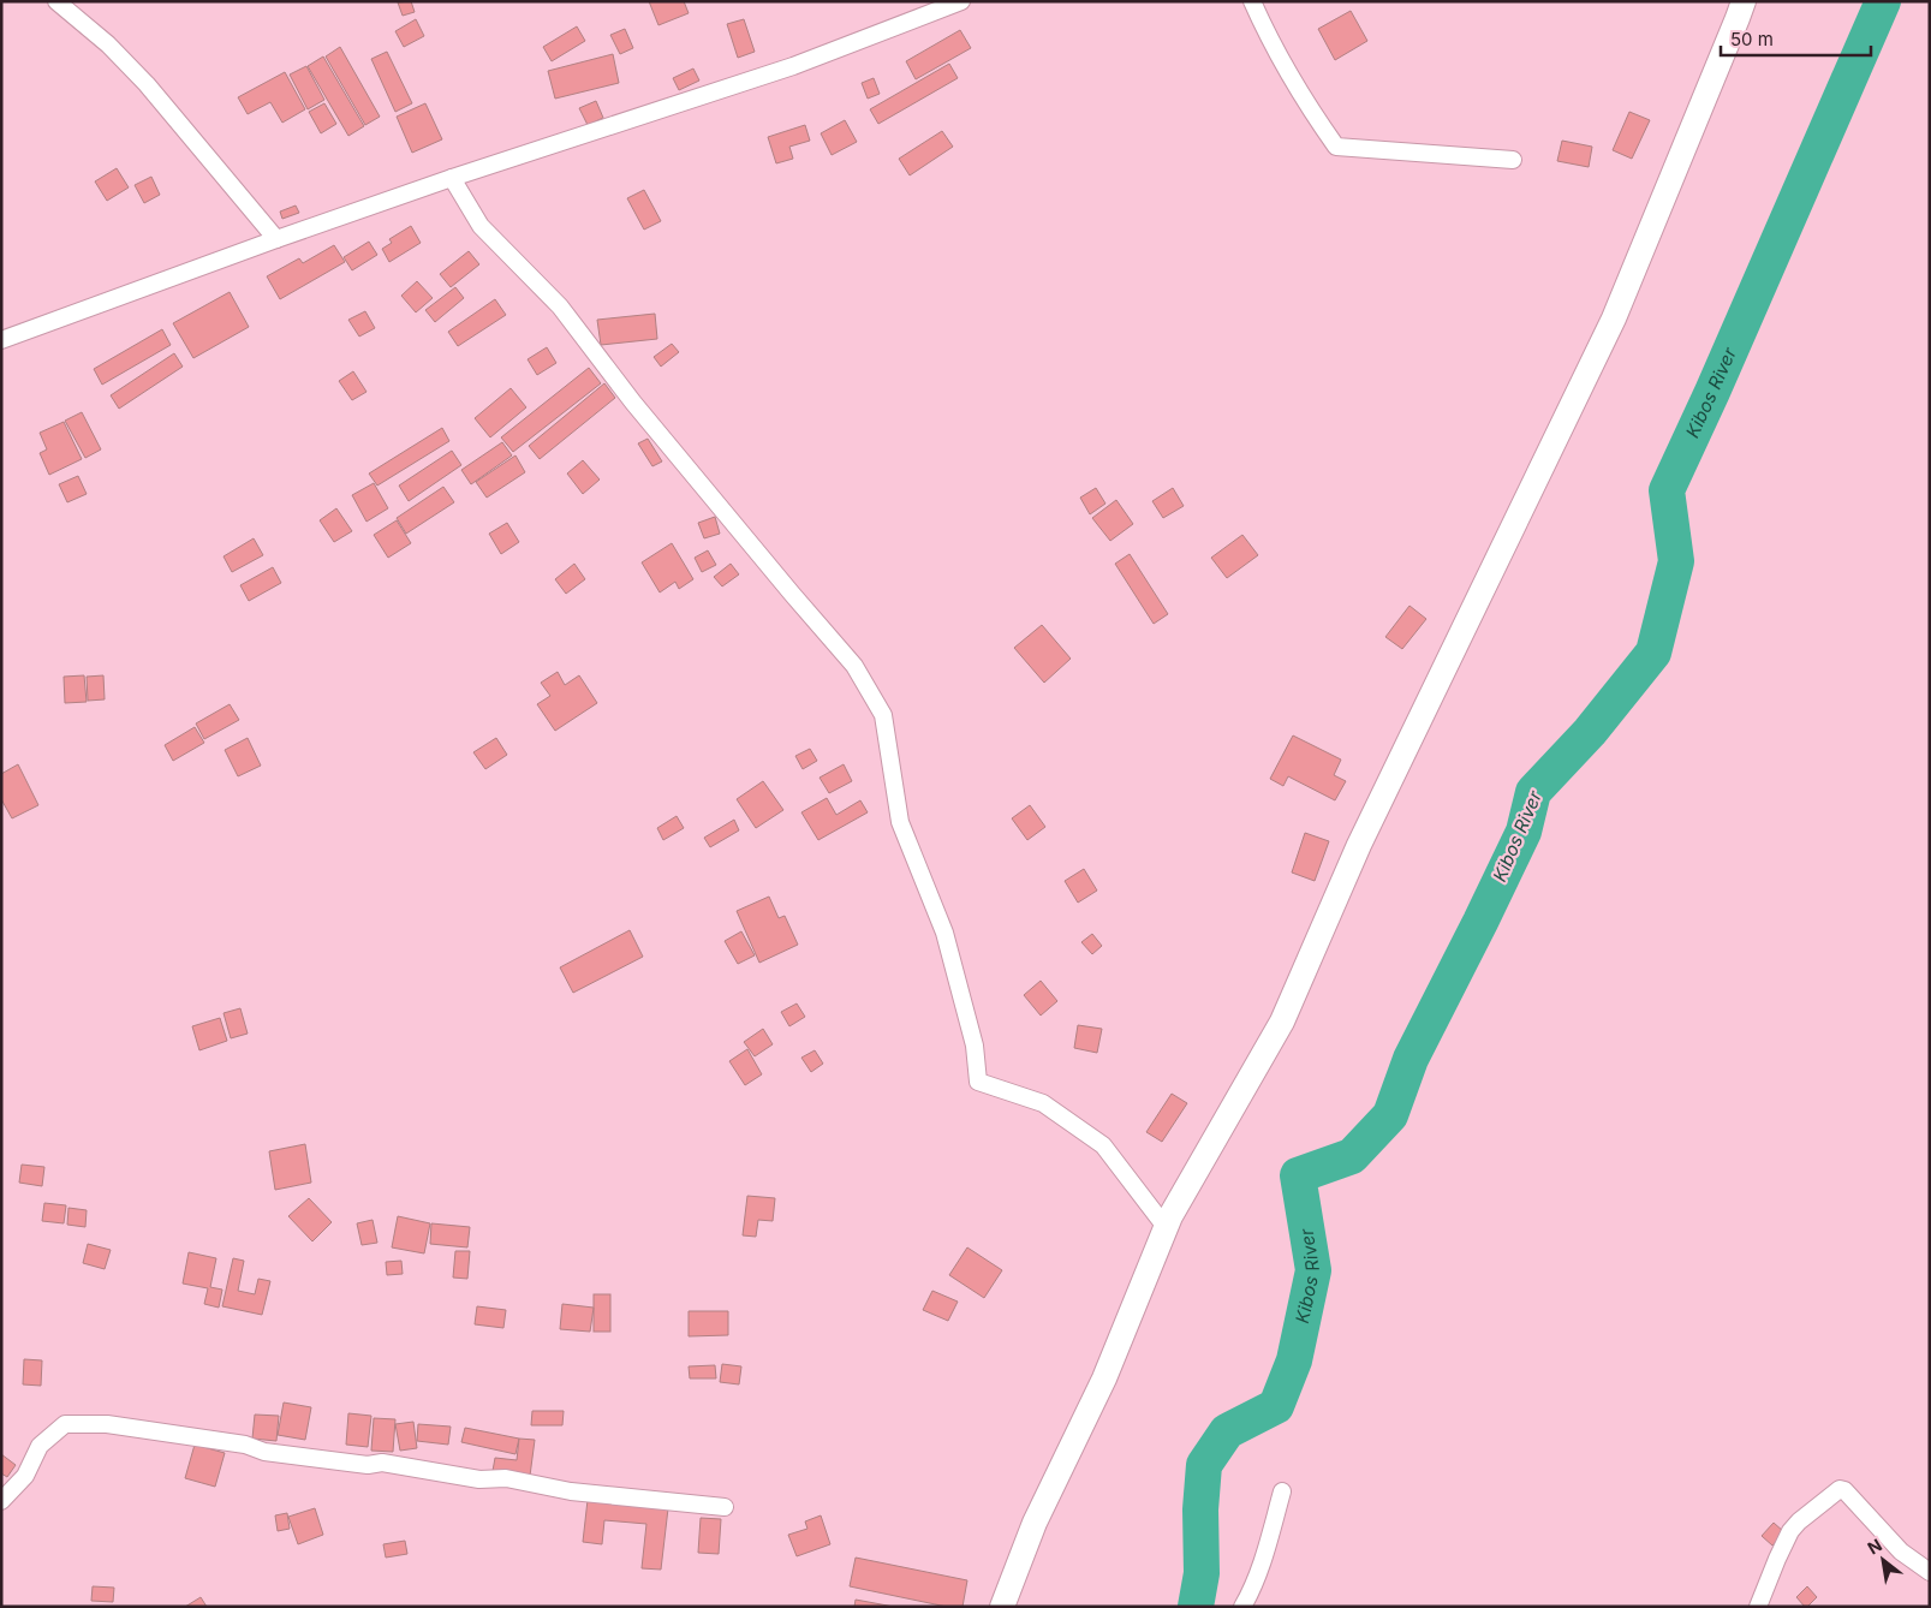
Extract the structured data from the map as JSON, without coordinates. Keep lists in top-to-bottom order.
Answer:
{
  "water": ["Kibos River"],
  "scale_bar": "50 m",
  "north": "top left"
}
